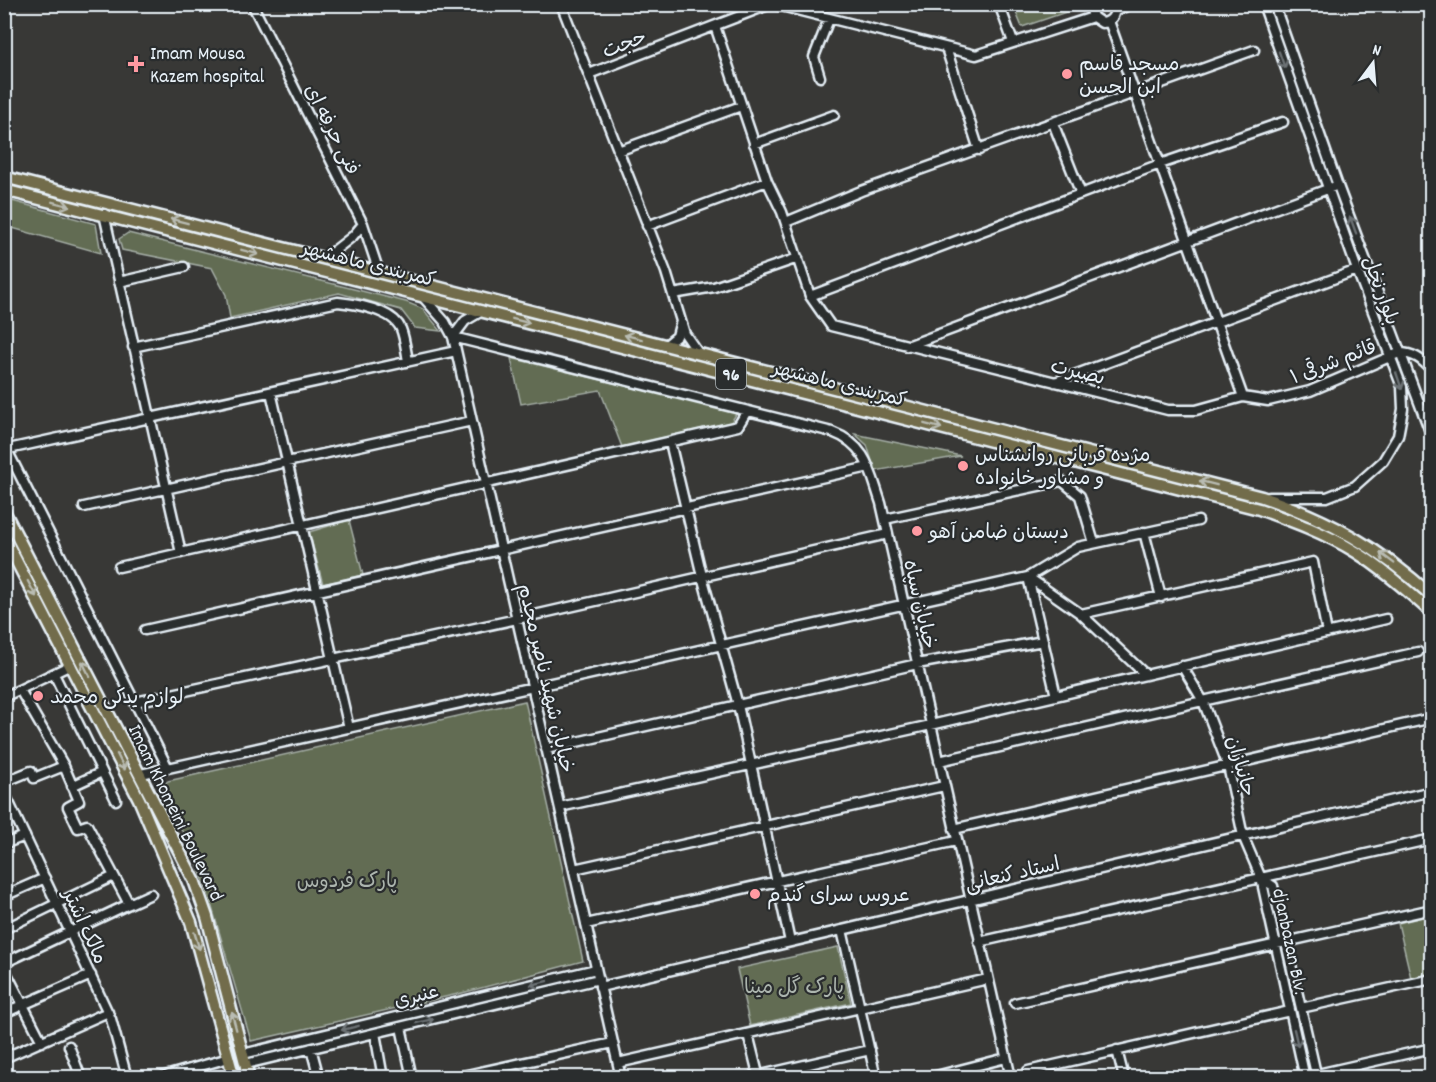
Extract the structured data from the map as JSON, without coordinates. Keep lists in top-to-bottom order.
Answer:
{
  "streets": {
    "main road": ["کمربندی ماهشهر", "96", "Imam Khomeini Boulevard"],
    "street": [
      "حجت",
      "فنی حرفه ای",
      "بلوار نخل",
      "قائم شرقی ۱",
      "بصیرت",
      "خیابان سپاه",
      "خیابان شهید ناصر مجدم",
      "جانبازان",
      "استاد کنعانی",
      "مالک اشتر",
      "djanbazan Blv.",
      "عنبری"
    ]
  },
  "crossings": [
    ["حجت", "بصیرت"],
    ["فنی حرفه ای", "کمربندی ماهشهر"],
    ["کمربندی ماهشهر", "بلوار نخل"],
    ["کمربندی ماهشهر", "خیابان شهید ناصر مجدم"],
    ["بلوار نخل", "قائم شرقی ۱"],
    ["قائم شرقی ۱", "بصیرت"],
    ["خیابان سپاه", "خیابان شهید ناصر مجدم"],
    ["خیابان سپاه", "استاد کنعانی"],
    ["خیابان شهید ناصر مجدم", "استاد کنعانی"],
    ["خیابان شهید ناصر مجدم", "عنبری"],
    ["جانبازان", "استاد کنعانی"],
    ["جانبازان", "djanbazan Blv."],
    ["Imam Khomeini Boulevard", "عنبری"],
    ["استاد کنعانی", "عنبری"]
  ],
  "parks": ["پارک فردوس", "پارک گل مینا"],
  "places": {
    "health": ["Imam Mousa Kazem hospital"],
    "other": [
      "مسجد قاسم ابن الحسن",
      "مژده قربانی روانشناس و مشاور خانواده",
      "دبستان ضامن آهو",
      "لوازم یدکی محمد",
      "عروس سرای گندم"
    ]
  },
  "north": "top"
}
